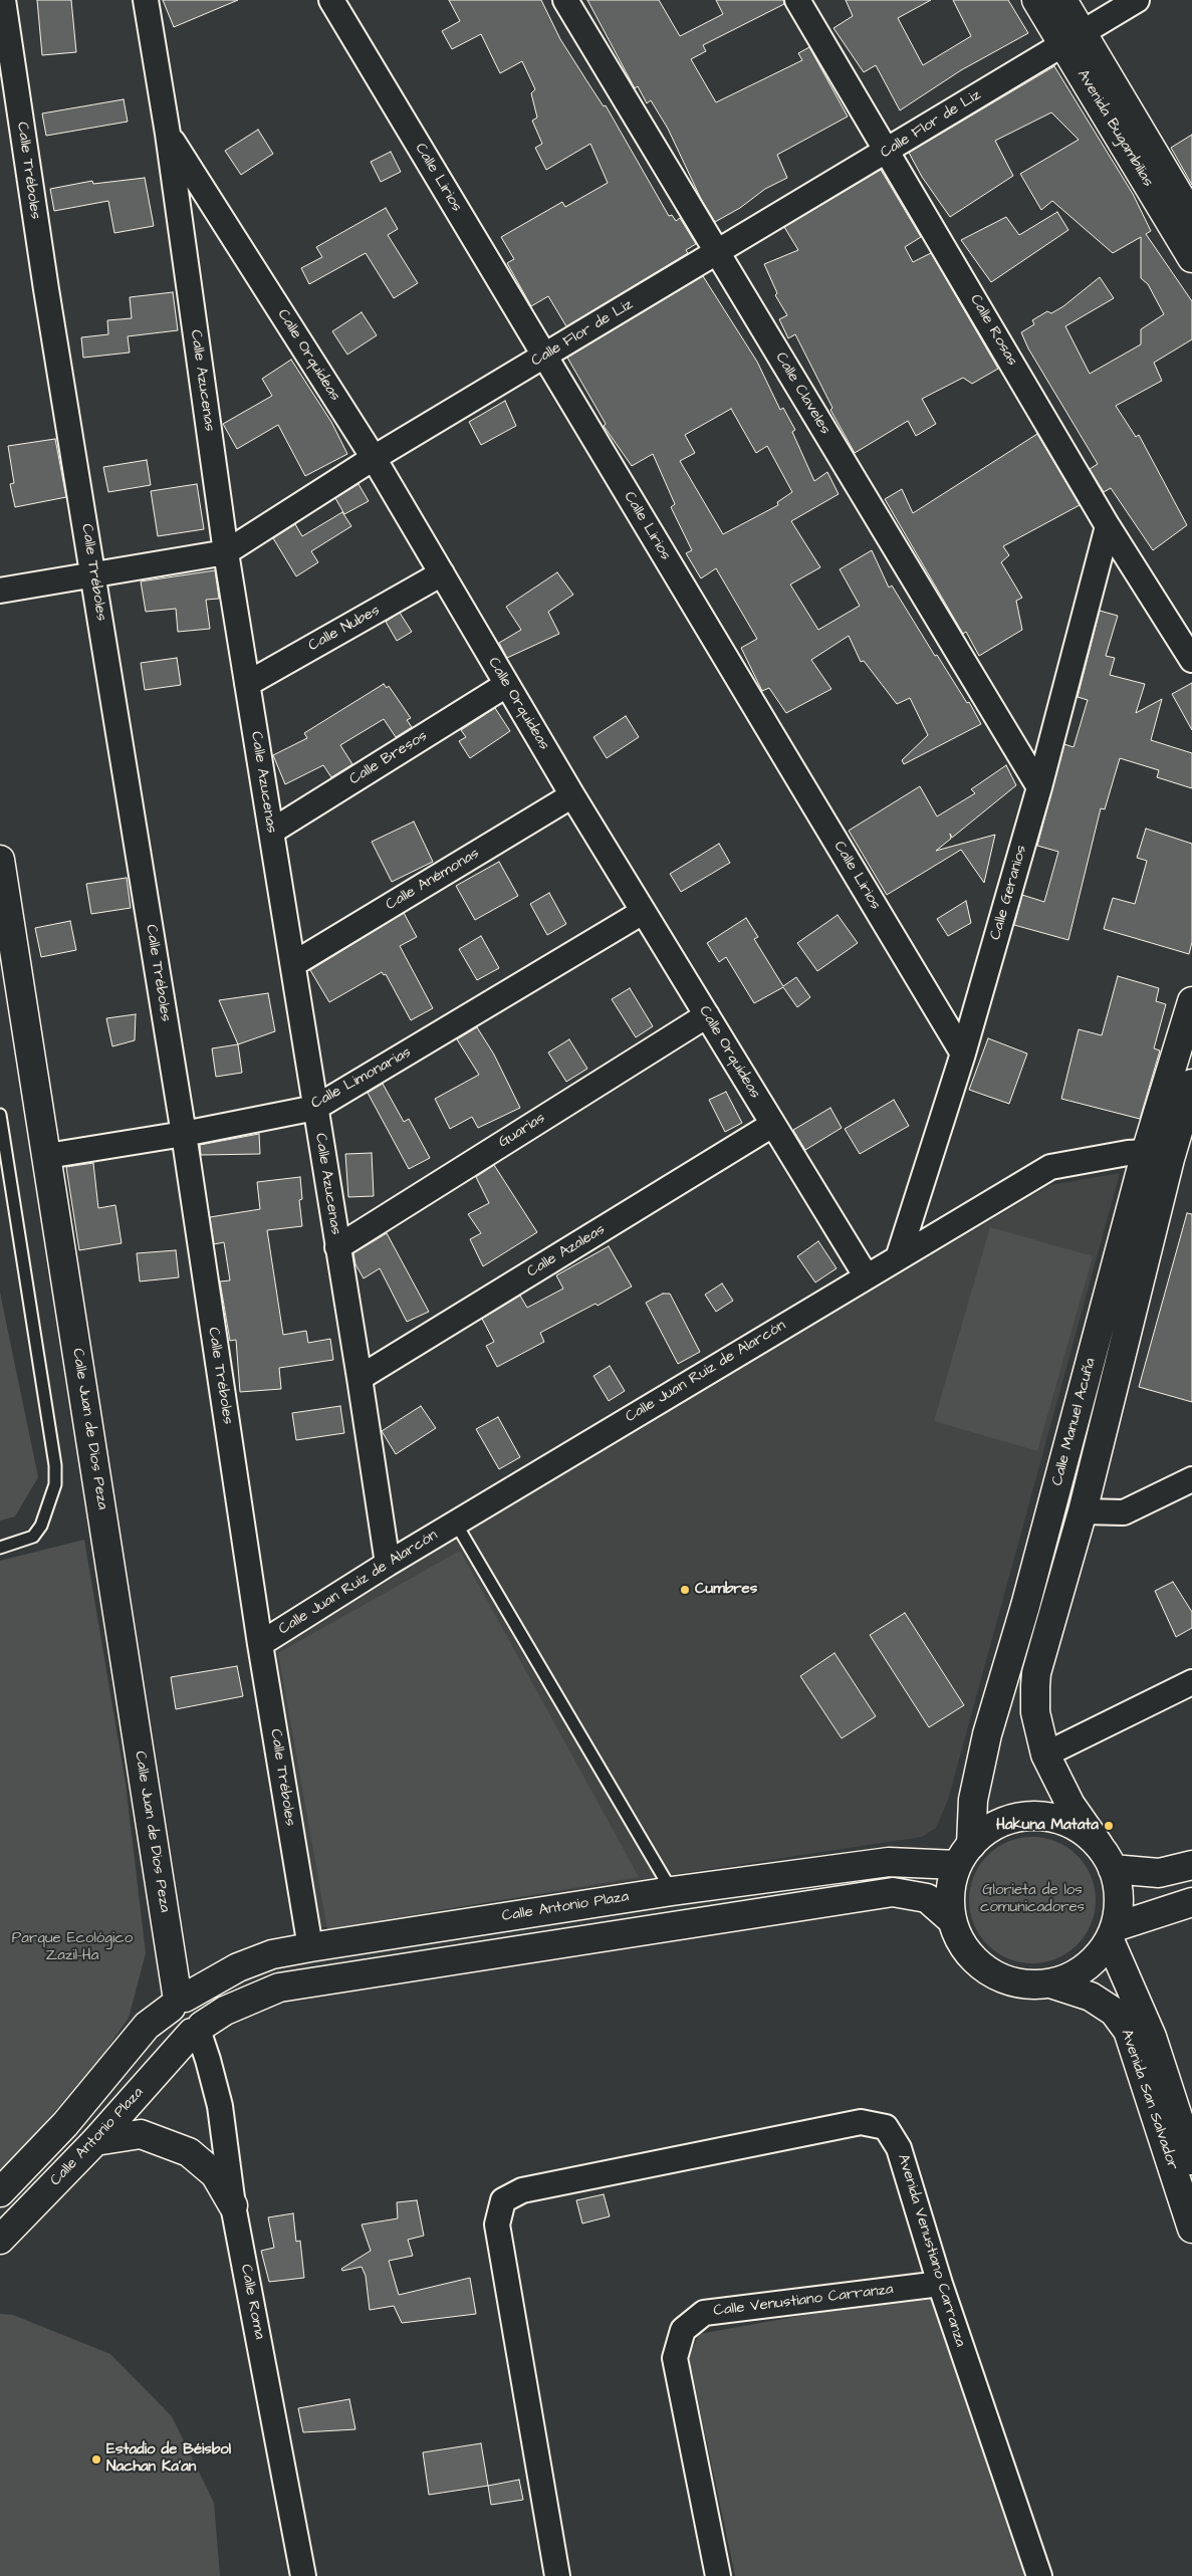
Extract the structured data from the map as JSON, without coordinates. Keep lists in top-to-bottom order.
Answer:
{
  "streets": {
    "main road": [
      "Avenida Bugambilias",
      "Calle Manuel Acuña",
      "Calle Juan de Dios Peza",
      "Calle Antonio Plaza",
      "Avenida San Salvador"
    ],
    "street": [
      "Calle Flor de Liz",
      "Calle Tréboles",
      "Calle Lirios",
      "Calle Rosas",
      "Calle Orquídeas",
      "Calle Azucenas",
      "Calle Claveles",
      "Calle Nubes",
      "Calle Bresos",
      "Calle Anémonas",
      "Calle Geranios",
      "Calle Limonarias",
      "Guarias",
      "Calle Azaleas",
      "Calle Juan Ruíz de Alarcón",
      "Avenida Venustiano Carranza",
      "Calle Venustiano Carranza",
      "Calle Roma"
    ]
  },
  "crossings": [
    ["Calle Flor de Liz", "Avenida Bugambilias"],
    ["Calle Flor de Liz", "Calle Tréboles"],
    ["Calle Flor de Liz", "Calle Lirios"],
    ["Calle Flor de Liz", "Calle Rosas"],
    ["Calle Flor de Liz", "Calle Orquídeas"],
    ["Calle Flor de Liz", "Calle Azucenas"],
    ["Calle Flor de Liz", "Calle Claveles"],
    ["Calle Tréboles", "Calle Limonarias"],
    ["Calle Tréboles", "Calle Juan Ruíz de Alarcón"],
    ["Calle Tréboles", "Calle Antonio Plaza"],
    ["Calle Lirios", "Calle Geranios"],
    ["Calle Rosas", "Calle Geranios"],
    ["Calle Orquídeas", "Calle Azucenas"],
    ["Calle Orquídeas", "Calle Nubes"],
    ["Calle Orquídeas", "Calle Bresos"],
    ["Calle Orquídeas", "Calle Anémonas"],
    ["Calle Orquídeas", "Calle Limonarias"],
    ["Calle Orquídeas", "Guarias"],
    ["Calle Orquídeas", "Calle Azaleas"],
    ["Calle Orquídeas", "Calle Juan Ruíz de Alarcón"],
    ["Calle Azucenas", "Calle Nubes"],
    ["Calle Azucenas", "Calle Bresos"],
    ["Calle Azucenas", "Calle Anémonas"],
    ["Calle Azucenas", "Calle Limonarias"],
    ["Calle Azucenas", "Guarias"],
    ["Calle Azucenas", "Calle Azaleas"],
    ["Calle Azucenas", "Calle Juan Ruíz de Alarcón"],
    ["Calle Claveles", "Calle Geranios"],
    ["Calle Geranios", "Calle Juan Ruíz de Alarcón"],
    ["Calle Limonarias", "Calle Juan de Dios Peza"],
    ["Calle Juan Ruíz de Alarcón", "Calle Manuel Acuña"],
    ["Calle Manuel Acuña", "Calle Antonio Plaza"],
    ["Calle Manuel Acuña", "Avenida San Salvador"],
    ["Calle Juan de Dios Peza", "Calle Antonio Plaza"],
    ["Calle Antonio Plaza", "Avenida San Salvador"],
    ["Calle Antonio Plaza", "Calle Roma"],
    ["Avenida Venustiano Carranza", "Calle Venustiano Carranza"]
  ],
  "parks": ["Glorieta de los comunicadores", "Parque Ecológico Zazil-Ha"],
  "places": ["Cumbres", "Hakuna Matata", "Estadio de Béisbol Nachan Ka'an"]
}
